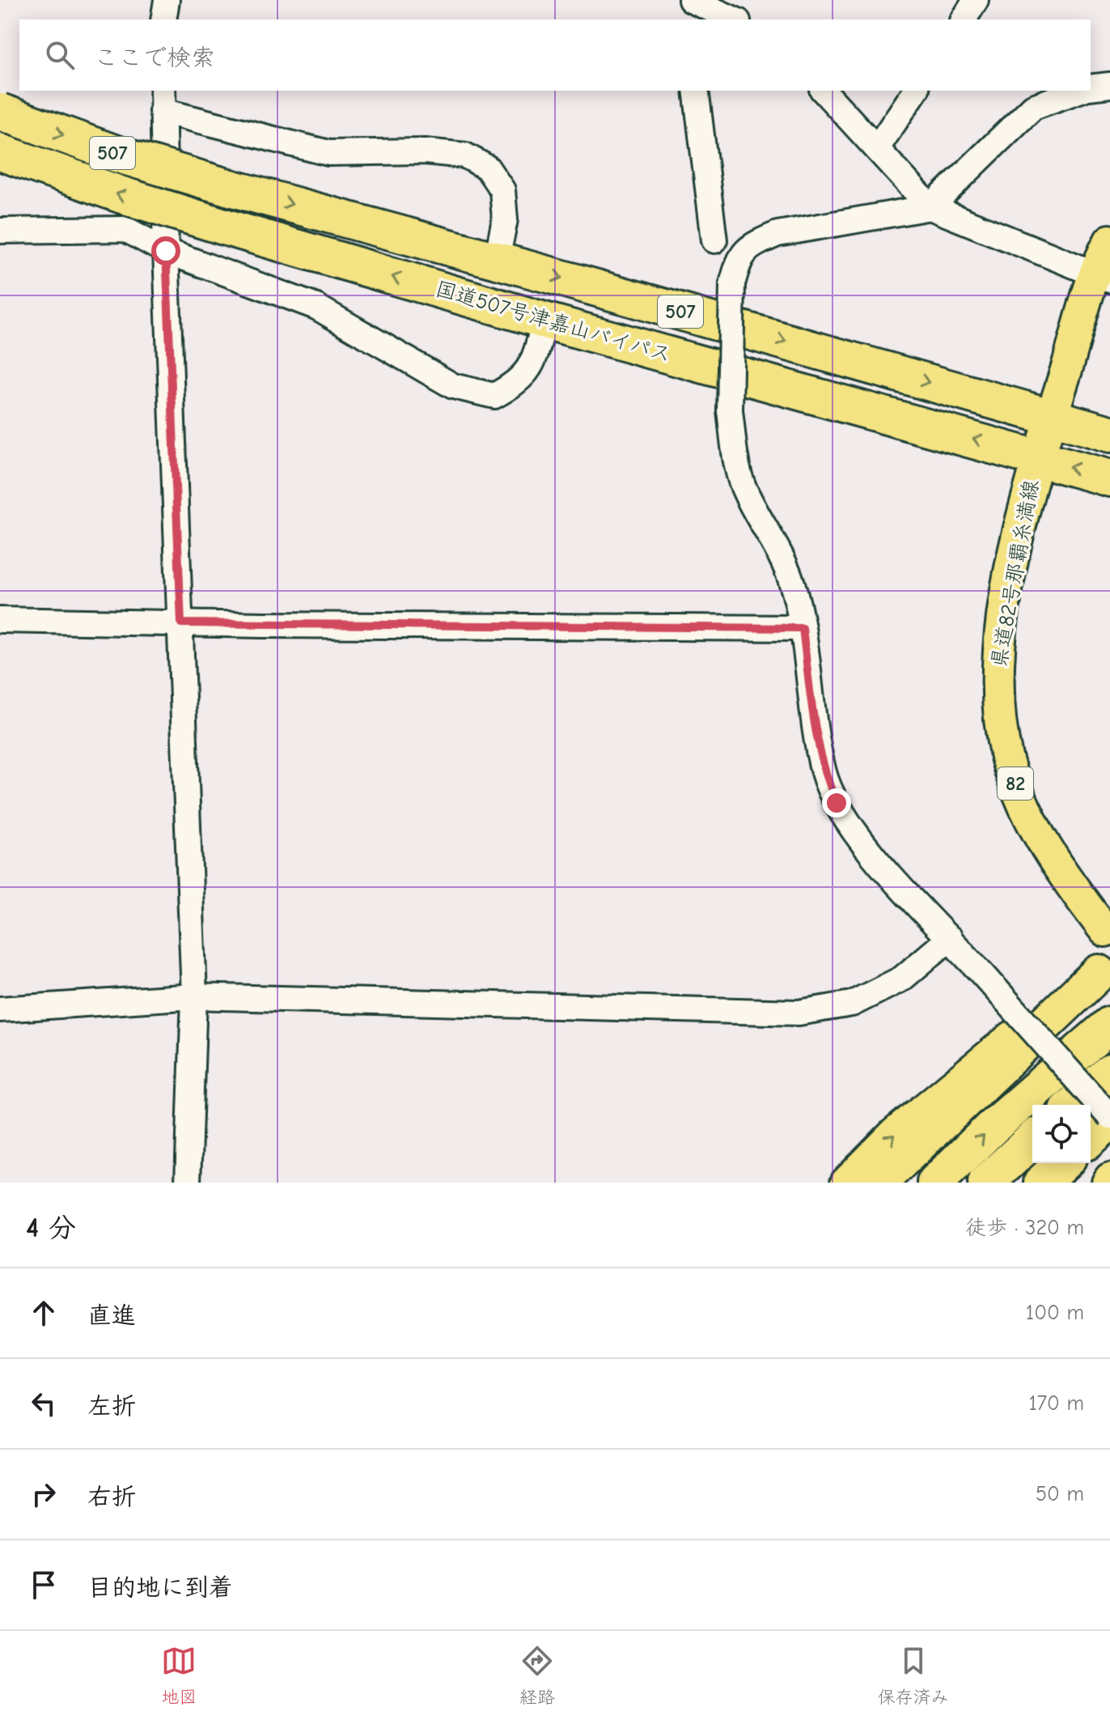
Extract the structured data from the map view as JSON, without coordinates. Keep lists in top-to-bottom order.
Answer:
{
  "streets": {
    "highway": ["507", "国道507号津嘉山バイパス"],
    "main road": ["県道82号那覇糸満線", "82"]
  },
  "crossings": [
    ["国道507号津嘉山バイパス", "県道82号那覇糸満線"]
  ],
  "page": {
    "search": "ここで検索",
    "heading": ["4 分", "徒歩 · 320 m"],
    "list": [
      ["直進", "100 m"],
      ["左折", "170 m"],
      ["右折", "50 m"],
      "目的地に到着"
    ],
    "nav": ["地図", "経路", "保存済み"]
  }
}
